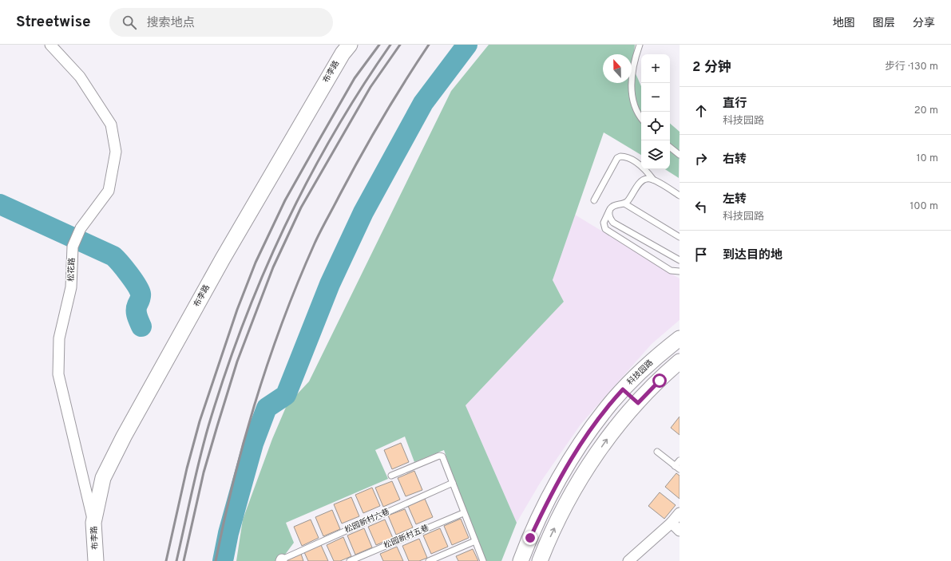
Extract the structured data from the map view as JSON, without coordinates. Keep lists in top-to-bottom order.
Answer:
{
  "streets": {
    "main road": ["布李路", "科技园路"],
    "street": ["松花路"],
    "lane": ["松园新村六巷", "松园新村五巷"]
  },
  "crossings": [
    ["布李路", "松花路"]
  ],
  "north": "top",
  "page": {
    "header": "Streetwise",
    "search": "搜索地点",
    "nav": ["地图", "图层", "分享"],
    "heading": ["2 分钟", "步行 · 130 m"],
    "map_buttons": ["+", "−"],
    "list": [
      ["直行", "科技园路", "20 m"],
      ["右转", "10 m"],
      ["左转", "科技园路", "100 m"],
      "到达目的地"
    ]
  }
}
